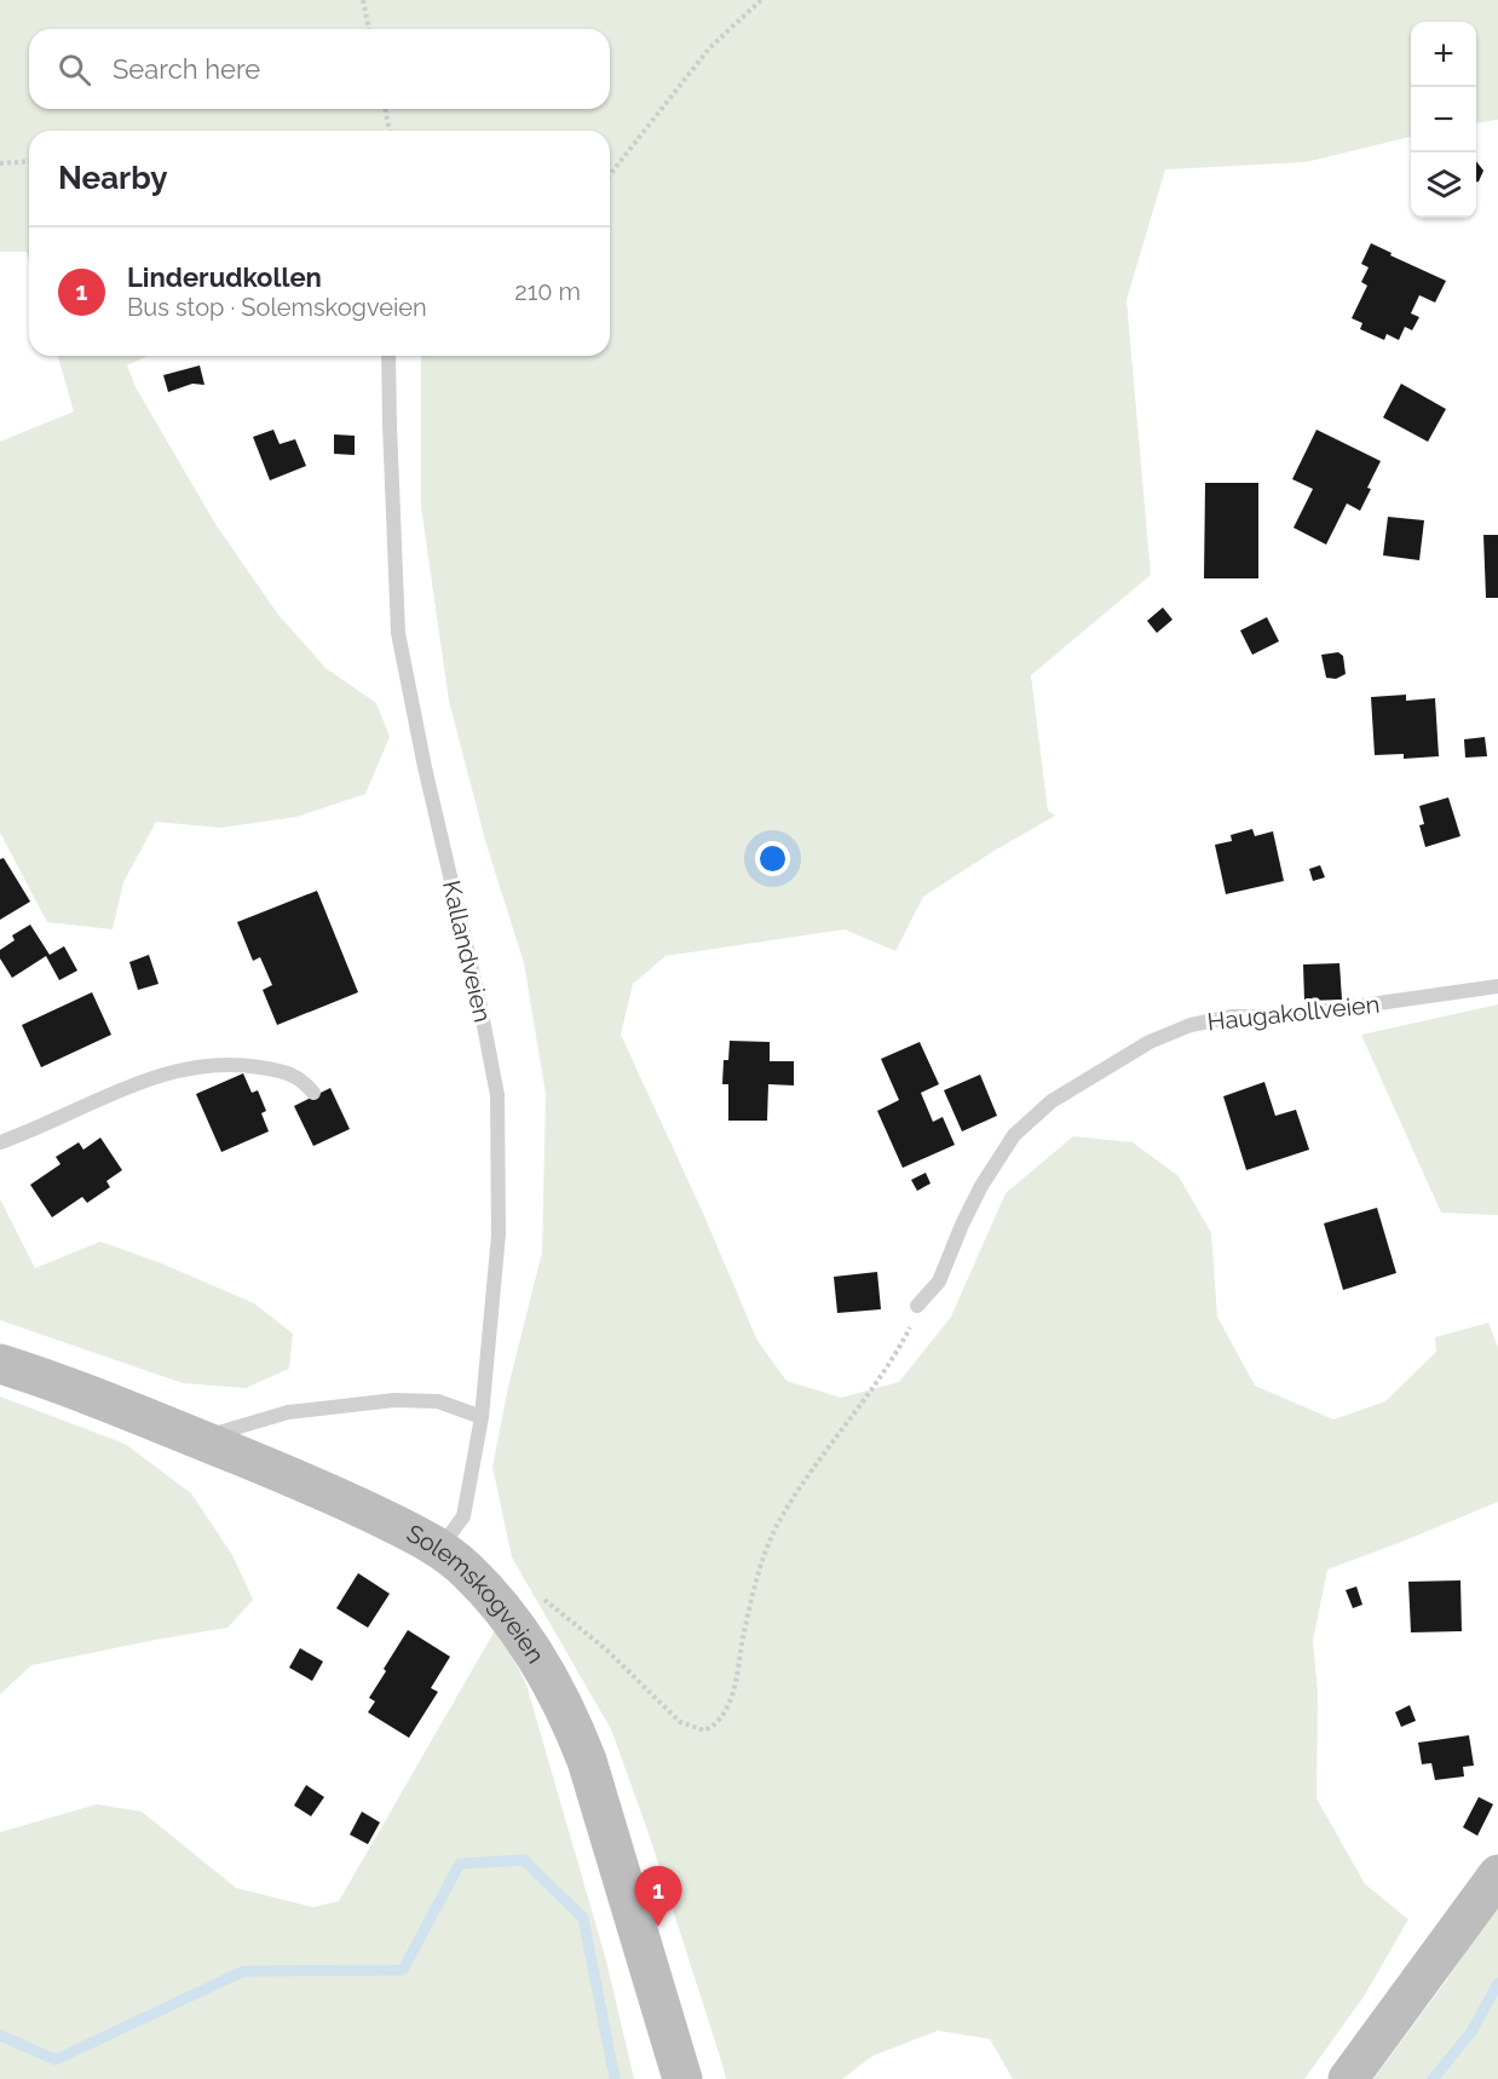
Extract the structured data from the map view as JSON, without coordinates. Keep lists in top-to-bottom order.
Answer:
{
  "streets": {
    "street": ["Solemskogveien"],
    "lane": ["Kallandveien", "Haugakollveien"]
  },
  "crossings": [
    ["Kallandveien", "Solemskogveien"]
  ],
  "page": {
    "map_buttons": ["+", "−"],
    "search": "Search here",
    "heading": "Nearby",
    "list": [
      {
        "mark": "1",
        "name": "Linderudkollen",
        "note": "Bus stop · Solemskogveien",
        "value": "210 m"
      }
    ],
    "pins": "1"
  }
}
